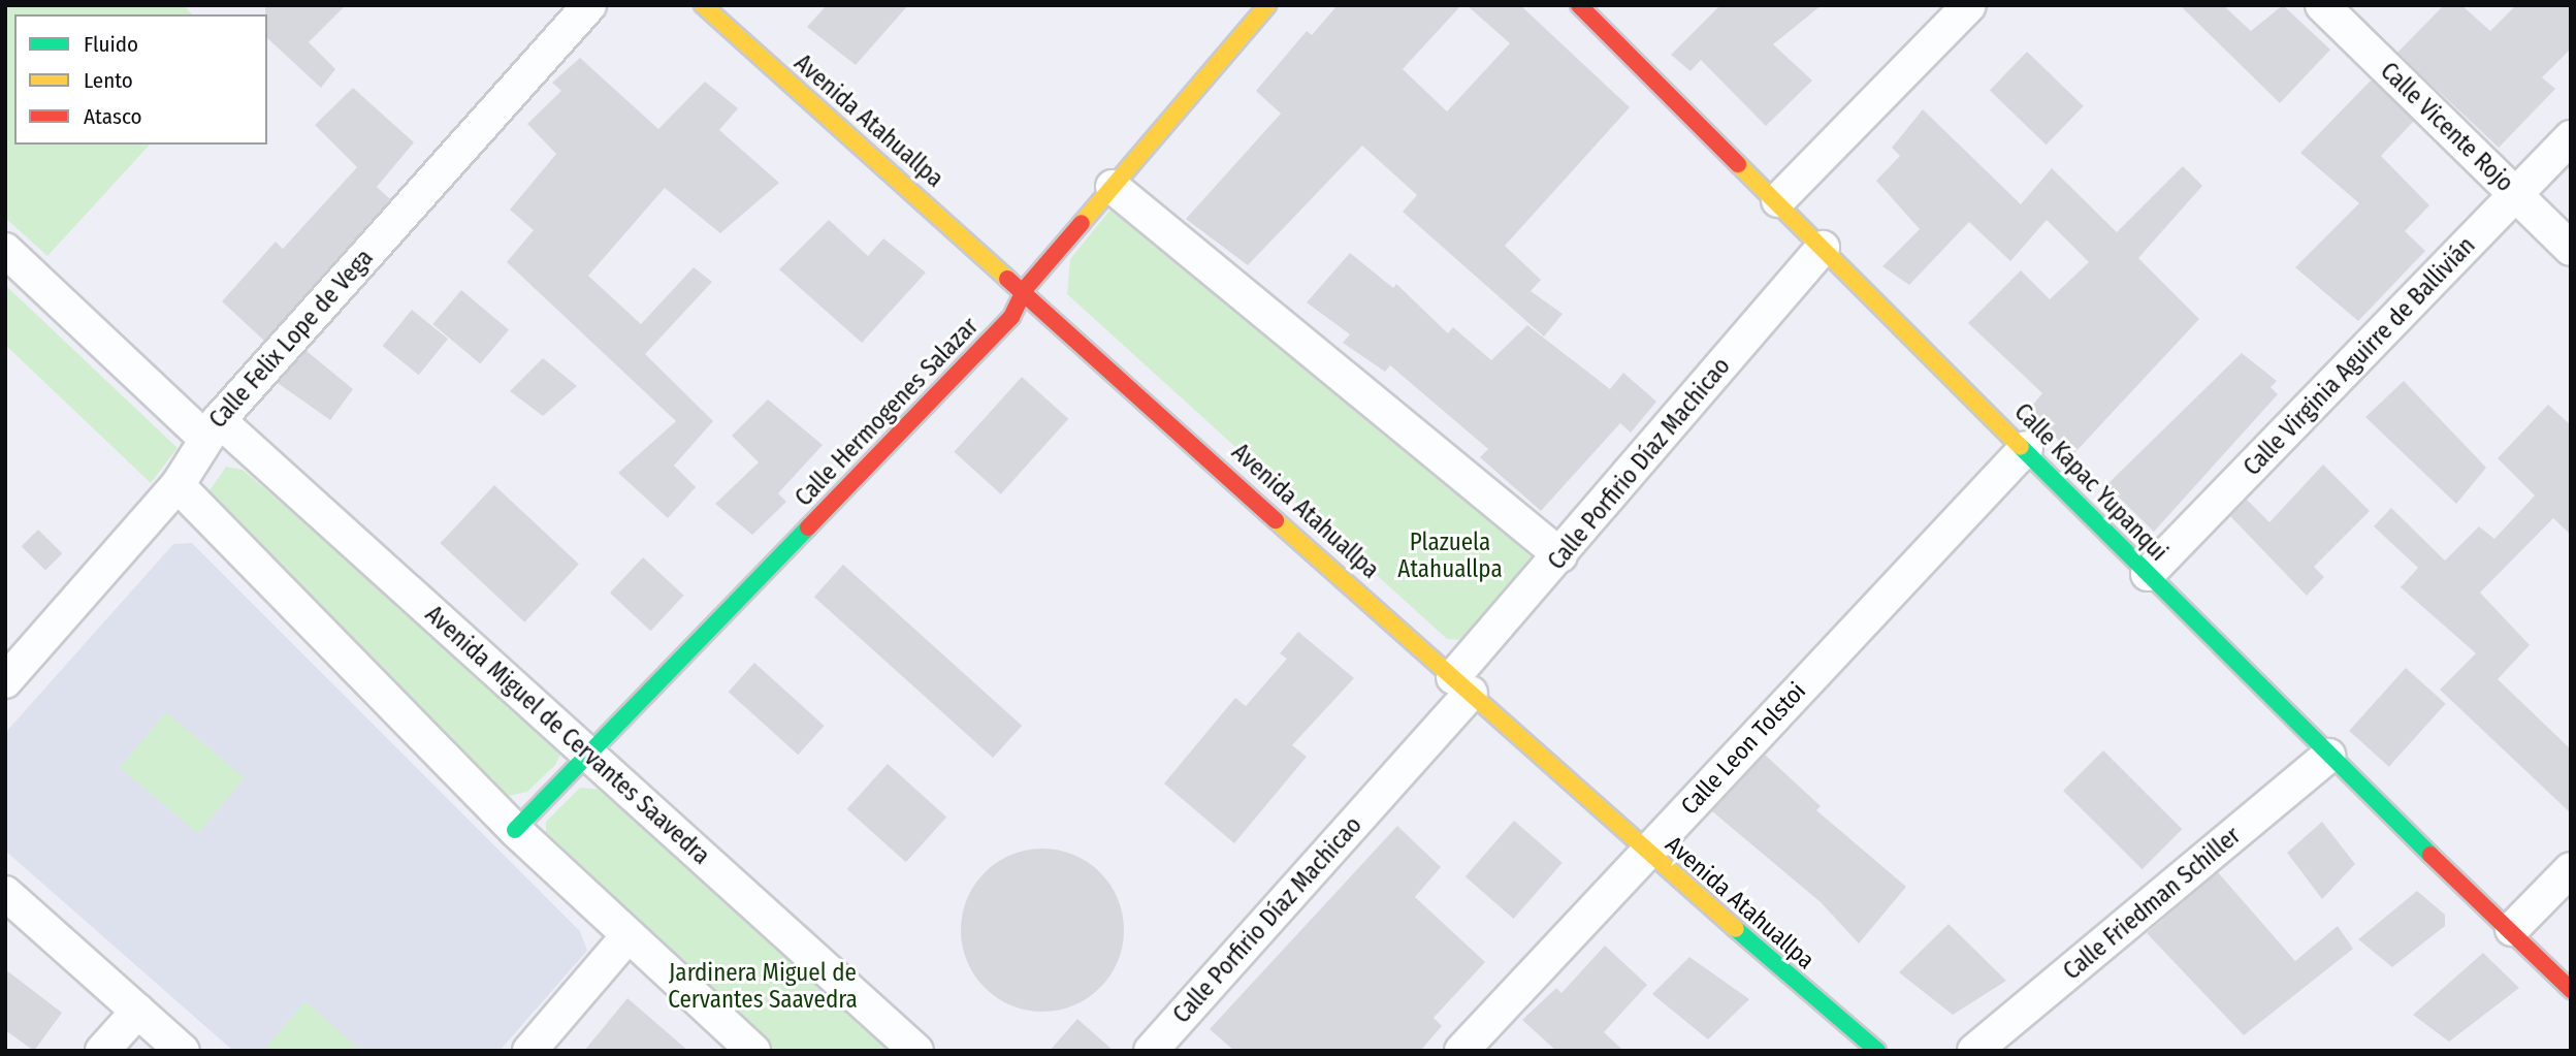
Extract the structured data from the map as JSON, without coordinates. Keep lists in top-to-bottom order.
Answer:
{
  "streets": {
    "street": [
      "Avenida Atahuallpa",
      "Calle Vicente Rojo",
      "Calle Felix Lope de Vega",
      "Calle Virginia Aguirre de Ballivián",
      "Calle Hermogenes Salazar",
      "Calle Porfirio Díaz Machicao",
      "Calle Kapac Yupanqui",
      "Avenida Miguel de Cervantes Saavedra",
      "Calle Leon Tolstoi",
      "Calle Friedman Schiller"
    ]
  },
  "crossings": [
    ["Avenida Atahuallpa", "Calle Hermogenes Salazar"],
    ["Avenida Atahuallpa", "Calle Porfirio Díaz Machicao"],
    ["Avenida Atahuallpa", "Calle Leon Tolstoi"],
    ["Calle Vicente Rojo", "Calle Virginia Aguirre de Ballivián"],
    ["Calle Felix Lope de Vega", "Avenida Miguel de Cervantes Saavedra"],
    ["Calle Virginia Aguirre de Ballivián", "Calle Kapac Yupanqui"],
    ["Calle Hermogenes Salazar", "Avenida Miguel de Cervantes Saavedra"],
    ["Calle Porfirio Díaz Machicao", "Calle Kapac Yupanqui"],
    ["Calle Kapac Yupanqui", "Calle Leon Tolstoi"],
    ["Calle Kapac Yupanqui", "Calle Friedman Schiller"]
  ],
  "parks": ["Plazuela Atahuallpa", "Jardinera Miguel de Cervantes Saavedra"],
  "legend": ["Fluido", "Lento", "Atasco"]
}
